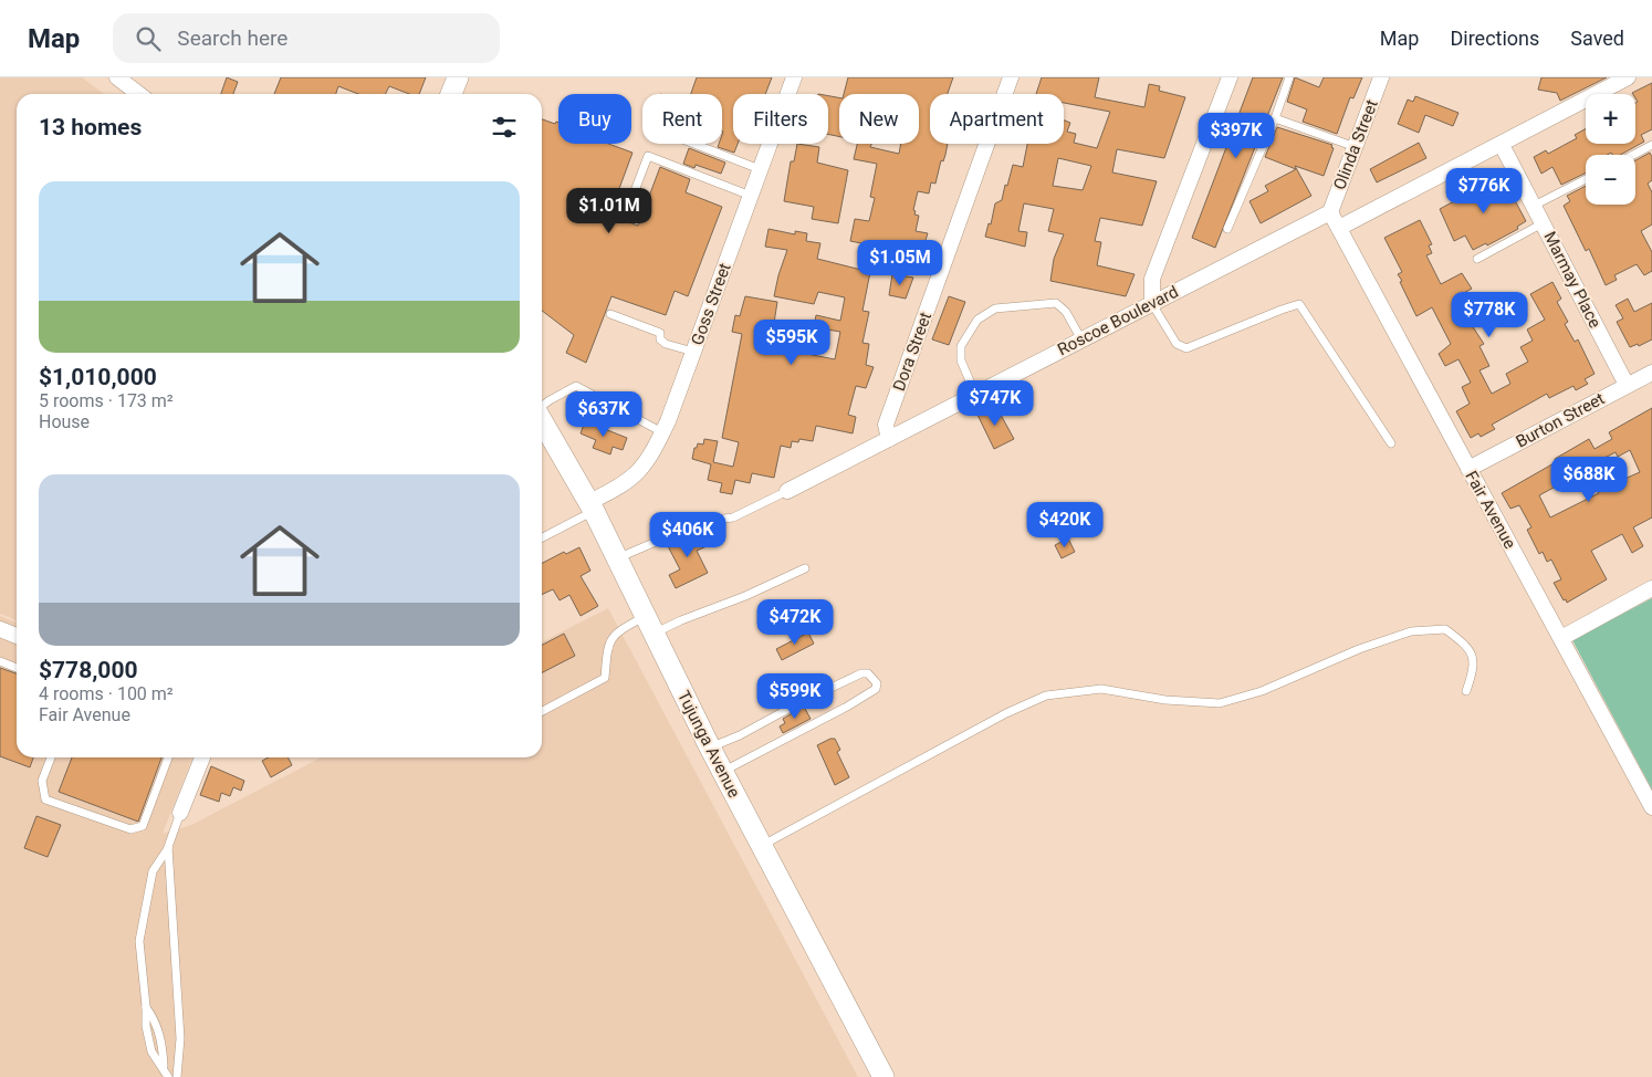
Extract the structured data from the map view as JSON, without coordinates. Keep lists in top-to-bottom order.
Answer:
{
  "streets": {
    "street": [
      "Olinda Street",
      "Marmay Place",
      "Goss Street",
      "Roscoe Boulevard",
      "Dora Street",
      "Burton Street",
      "Fair Avenue",
      "Tujunga Avenue"
    ]
  },
  "crossings": [
    ["Olinda Street", "Roscoe Boulevard"],
    ["Olinda Street", "Fair Avenue"],
    ["Marmay Place", "Burton Street"],
    ["Goss Street", "Tujunga Avenue"],
    ["Roscoe Boulevard", "Dora Street"],
    ["Roscoe Boulevard", "Fair Avenue"],
    ["Burton Street", "Fair Avenue"]
  ],
  "page": {
    "header": "Map",
    "search": "Search here",
    "nav": ["Map", "Directions", "Saved"],
    "map_buttons": ["+", "−"],
    "chip": [
      "Buy",
      "Rent",
      "Filters",
      "New",
      "Apartment"
    ],
    "heading": "13 homes",
    "price": [
      "$397K",
      "$776K",
      "$1.01M",
      "$1.05M",
      "$778K",
      "$595K",
      "$747K",
      "$637K",
      "$688K",
      "$420K",
      "$406K",
      "$472K",
      "$599K"
    ],
    "list": [
      {
        "name": "$1,010,000",
        "note": "5 rooms · 173 m² · House"
      },
      {
        "name": "$778,000",
        "note": "4 rooms · 100 m² · Fair Avenue"
      }
    ]
  }
}
